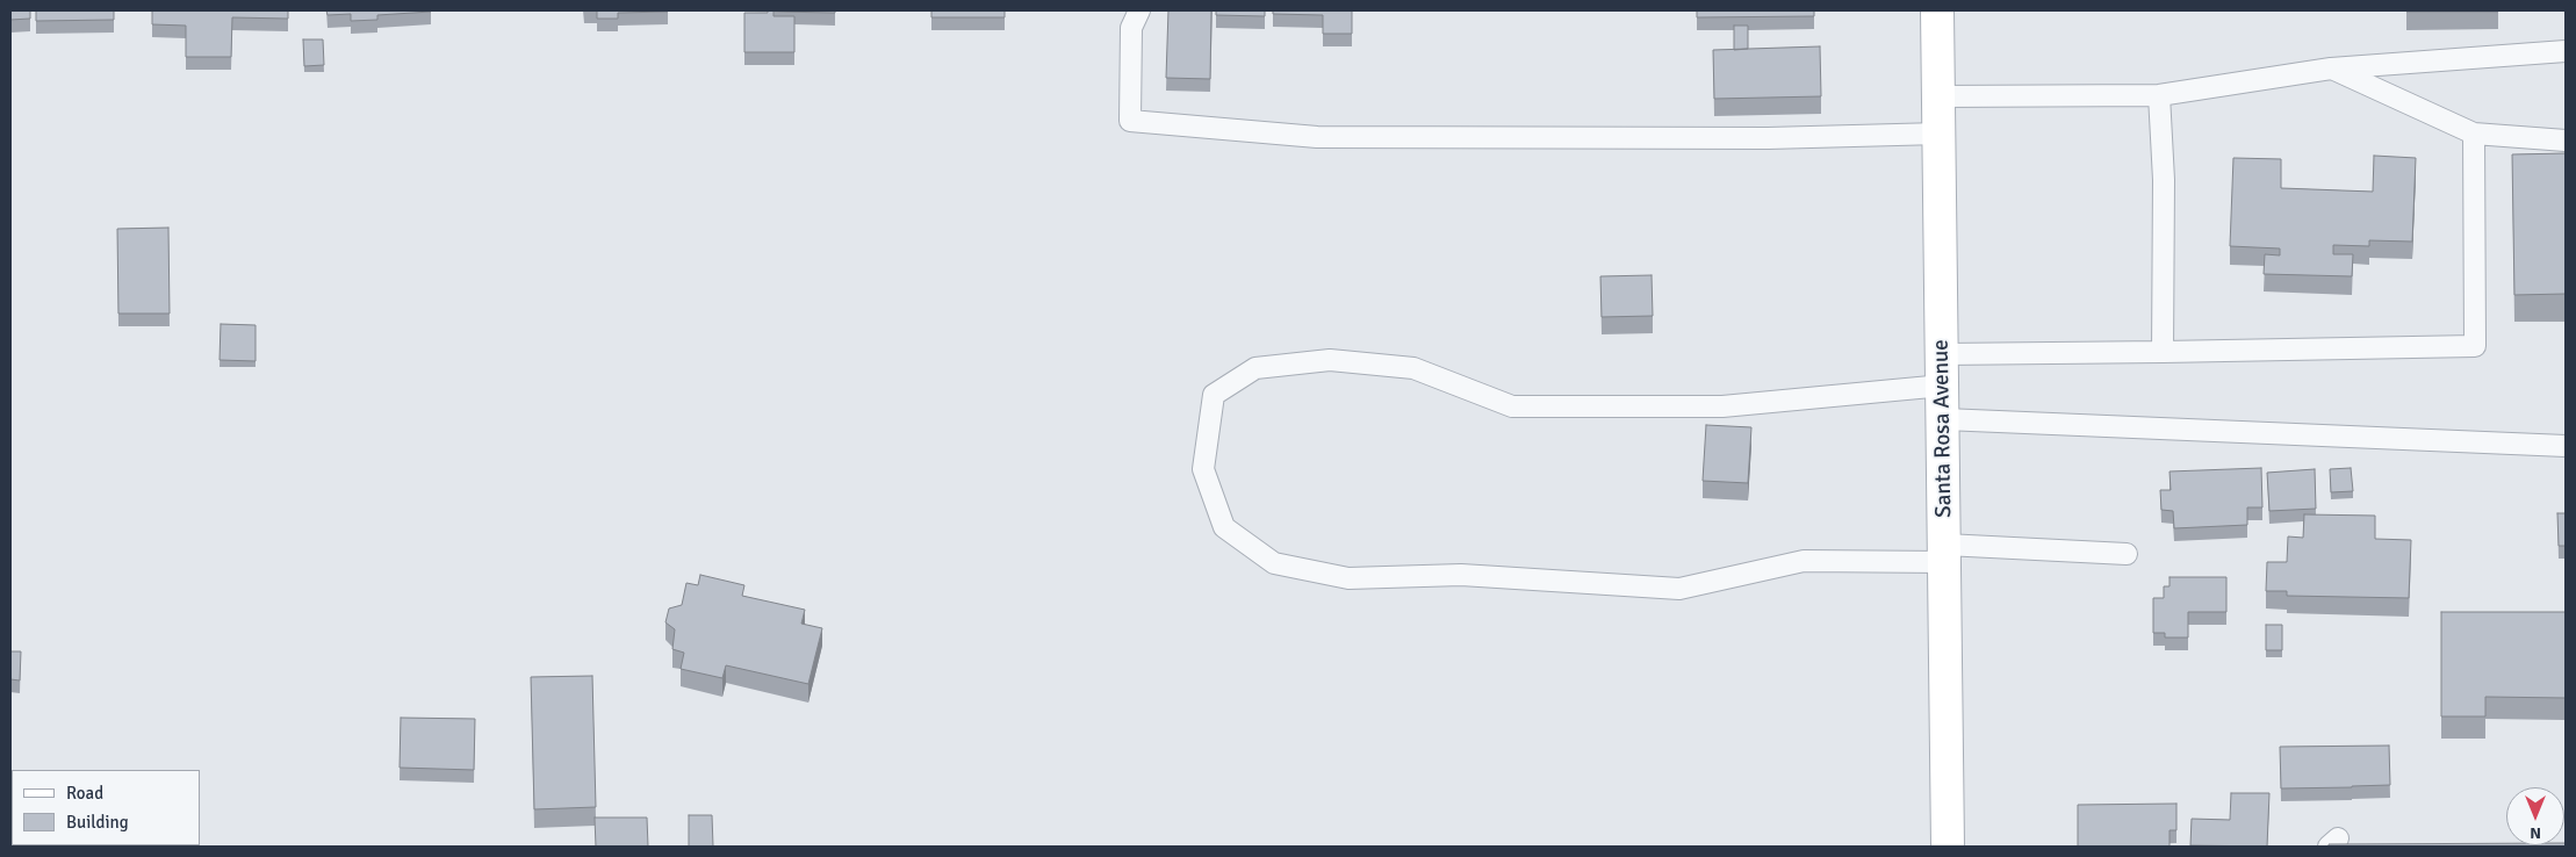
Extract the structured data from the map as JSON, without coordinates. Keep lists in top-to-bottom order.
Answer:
{
  "streets": {
    "main road": ["Santa Rosa Avenue"]
  },
  "legend": ["Road", "Building"],
  "north": "bottom"
}
